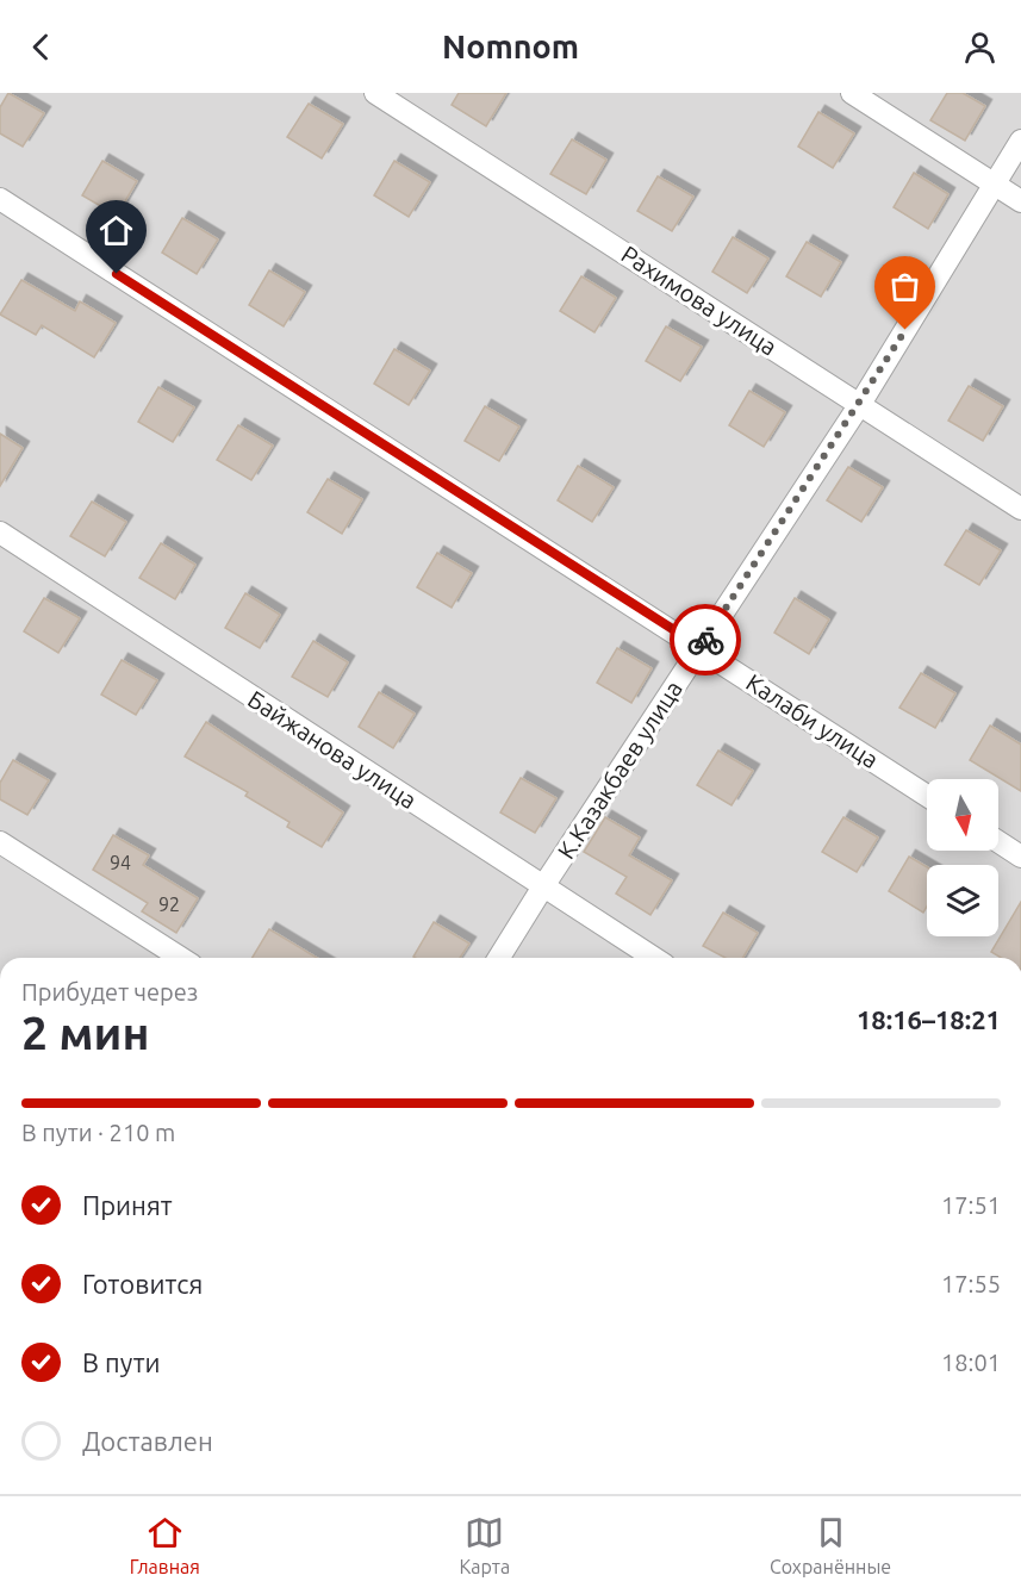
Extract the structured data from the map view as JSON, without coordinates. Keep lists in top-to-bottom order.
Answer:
{
  "streets": {
    "street": [
      "Рахимова улица",
      "Калаби улица",
      "Байжанова улица",
      "К.Казакбаев улица"
    ]
  },
  "crossings": [
    ["Рахимова улица", "К.Казакбаев улица"],
    ["Калаби улица", "К.Казакбаев улица"],
    ["Байжанова улица", "К.Казакбаев улица"]
  ],
  "house_numbers": ["94", "92"],
  "north": "bottom",
  "page": {
    "header": "Nomnom",
    "heading": ["2 мин", "Прибудет через", "18:16–18:21"],
    "bar": "В пути · 210 m",
    "list": [
      ["Принят", "17:51"],
      ["Готовится", "17:55"],
      ["В пути", "18:01"],
      "Доставлен"
    ],
    "tabs": ["Главная", "Карта", "Сохранённые"]
  }
}
